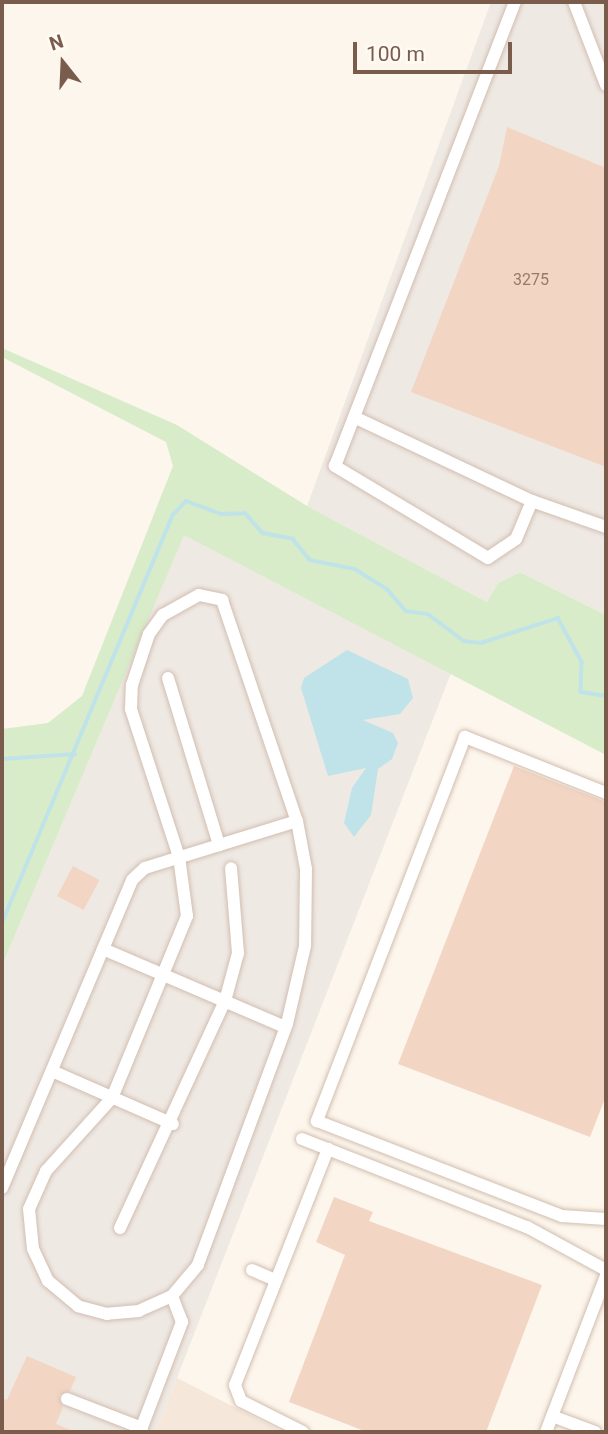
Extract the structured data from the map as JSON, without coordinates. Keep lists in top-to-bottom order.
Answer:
{
  "house_numbers": ["3275"],
  "scale_bar": "100 m",
  "north": "top"
}
